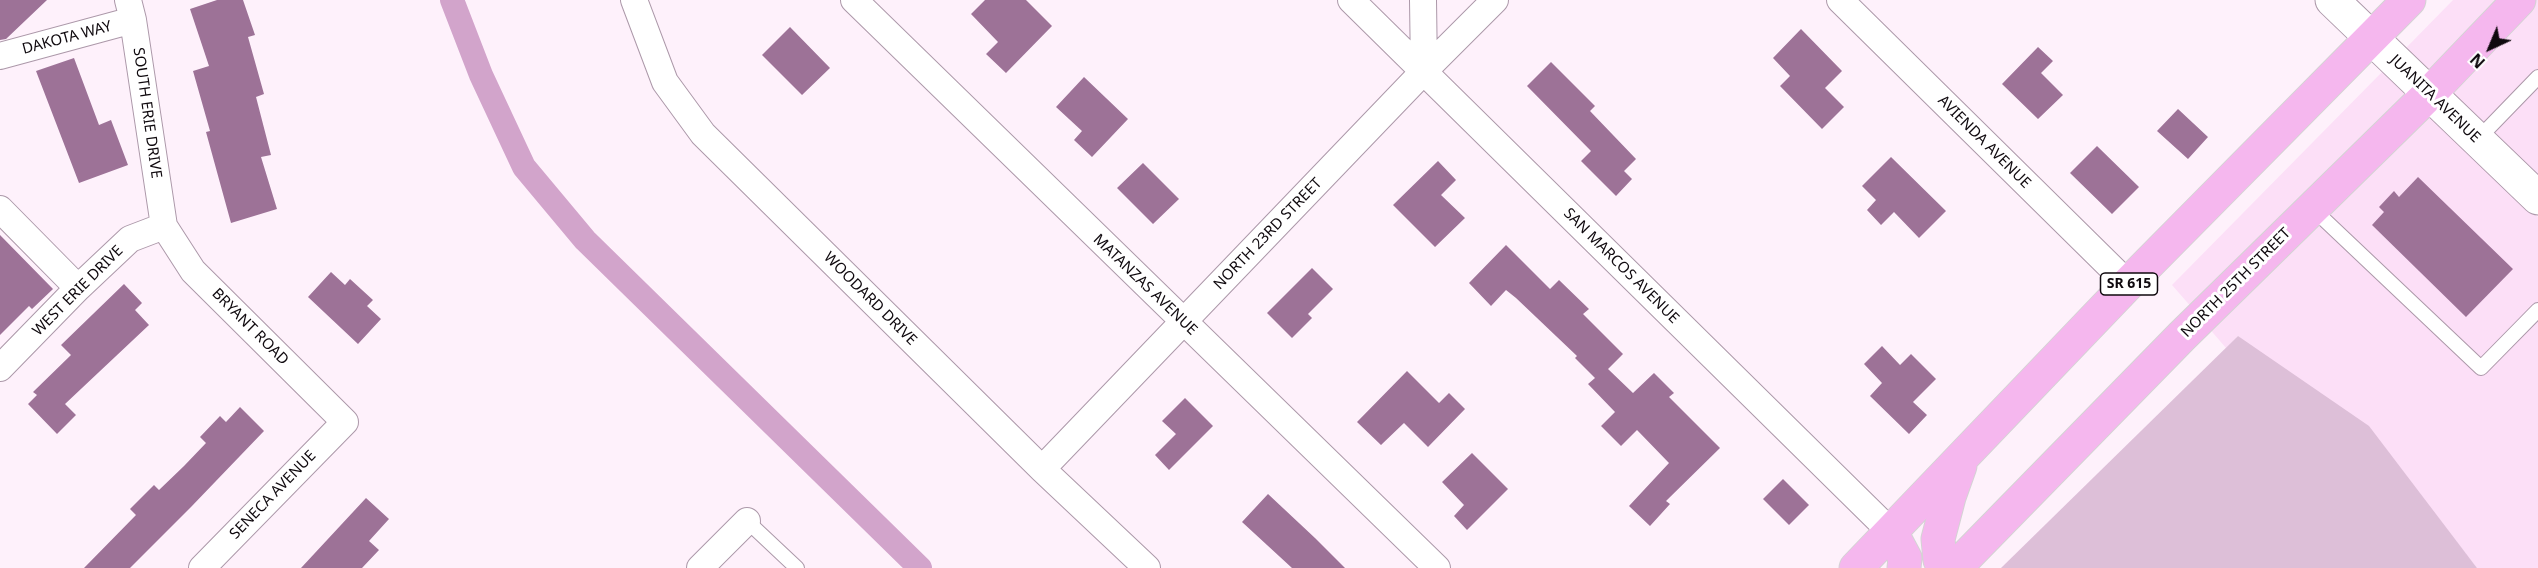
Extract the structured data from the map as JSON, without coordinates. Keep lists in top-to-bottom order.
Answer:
{
  "streets": {
    "main road": ["NORTH 25TH STREET", "SR 615"],
    "street": [
      "DAKOTA WAY",
      "JUANITA AVENUE",
      "SOUTH ERIE DRIVE",
      "AVIENDA AVENUE",
      "NORTH 23RD STREET",
      "SAN MARCOS AVENUE",
      "MATANZAS AVENUE",
      "WEST ERIE DRIVE",
      "WOODARD DRIVE",
      "BRYANT ROAD",
      "SENECA AVENUE"
    ]
  },
  "crossings": [
    ["DAKOTA WAY", "SOUTH ERIE DRIVE"],
    ["JUANITA AVENUE", "NORTH 25TH STREET"],
    ["JUANITA AVENUE", "SR 615"],
    ["SOUTH ERIE DRIVE", "WEST ERIE DRIVE"],
    ["SOUTH ERIE DRIVE", "BRYANT ROAD"],
    ["AVIENDA AVENUE", "SR 615"],
    ["NORTH 23RD STREET", "SAN MARCOS AVENUE"],
    ["NORTH 23RD STREET", "MATANZAS AVENUE"],
    ["NORTH 23RD STREET", "WOODARD DRIVE"],
    ["SAN MARCOS AVENUE", "SR 615"],
    ["WEST ERIE DRIVE", "BRYANT ROAD"],
    ["BRYANT ROAD", "SENECA AVENUE"]
  ],
  "north": "bottom left"
}
